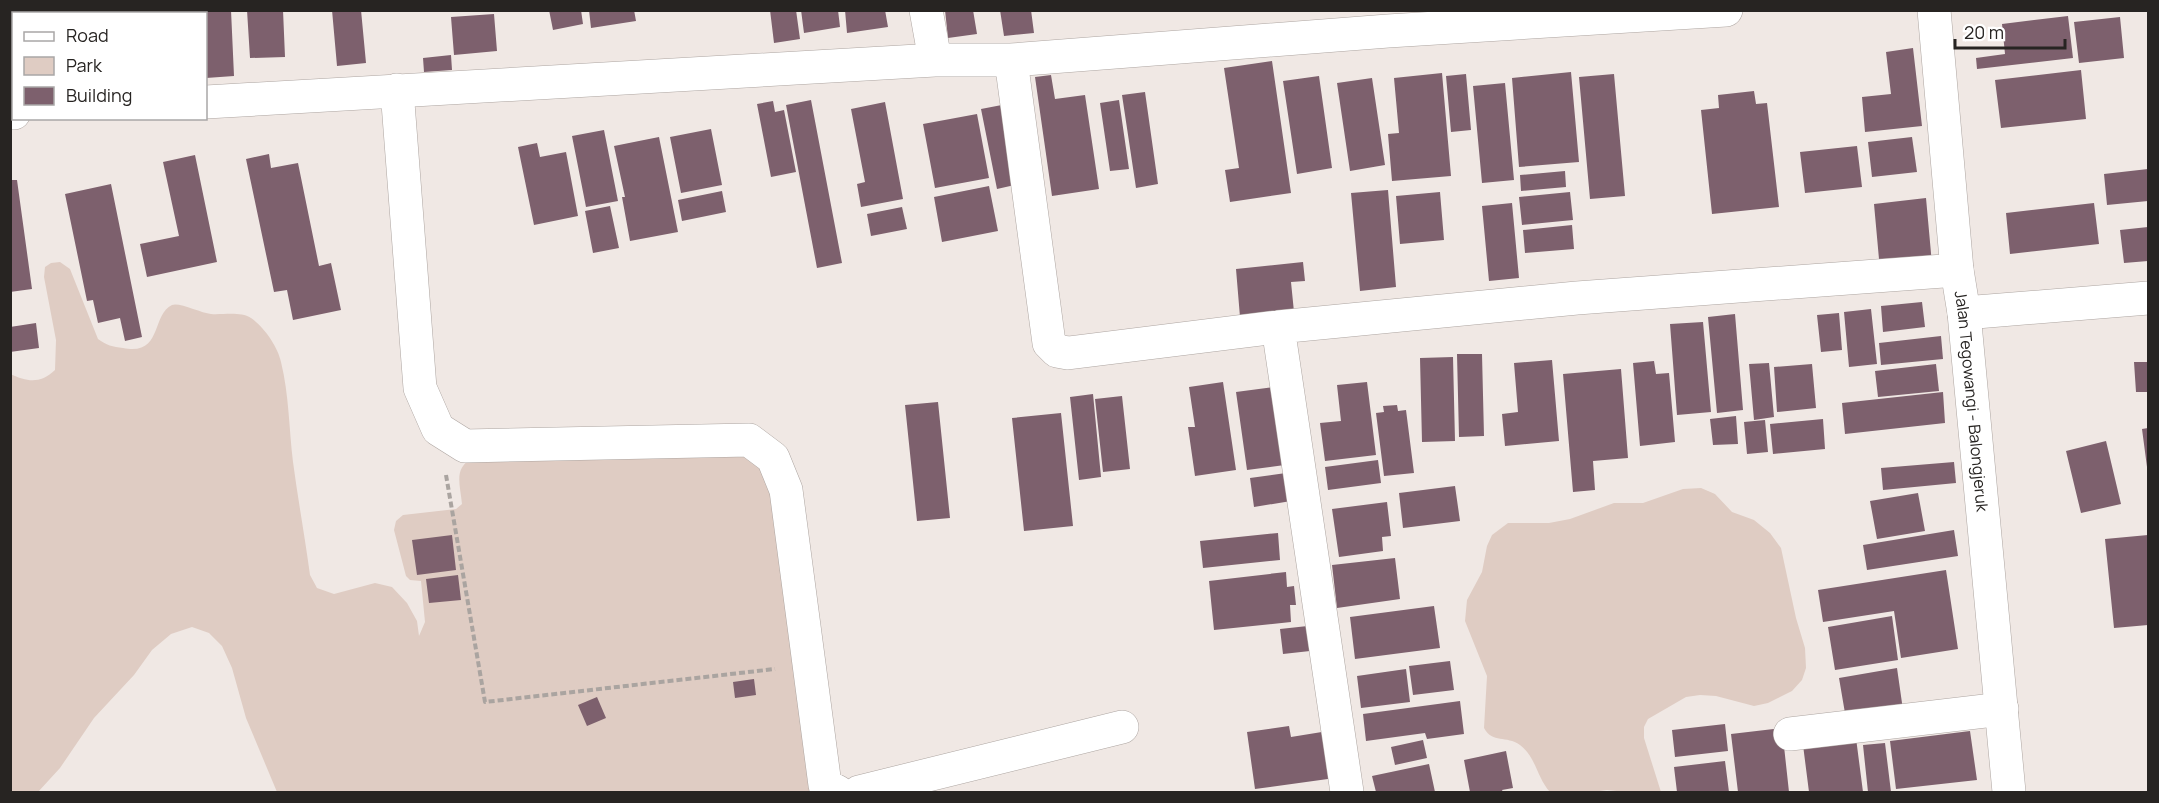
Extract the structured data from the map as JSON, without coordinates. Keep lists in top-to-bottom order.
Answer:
{
  "streets": {
    "street": ["Jalan Tegowangi - Balongjeruk"]
  },
  "legend": ["Road", "Park", "Building"],
  "scale_bar": "20 m"
}
